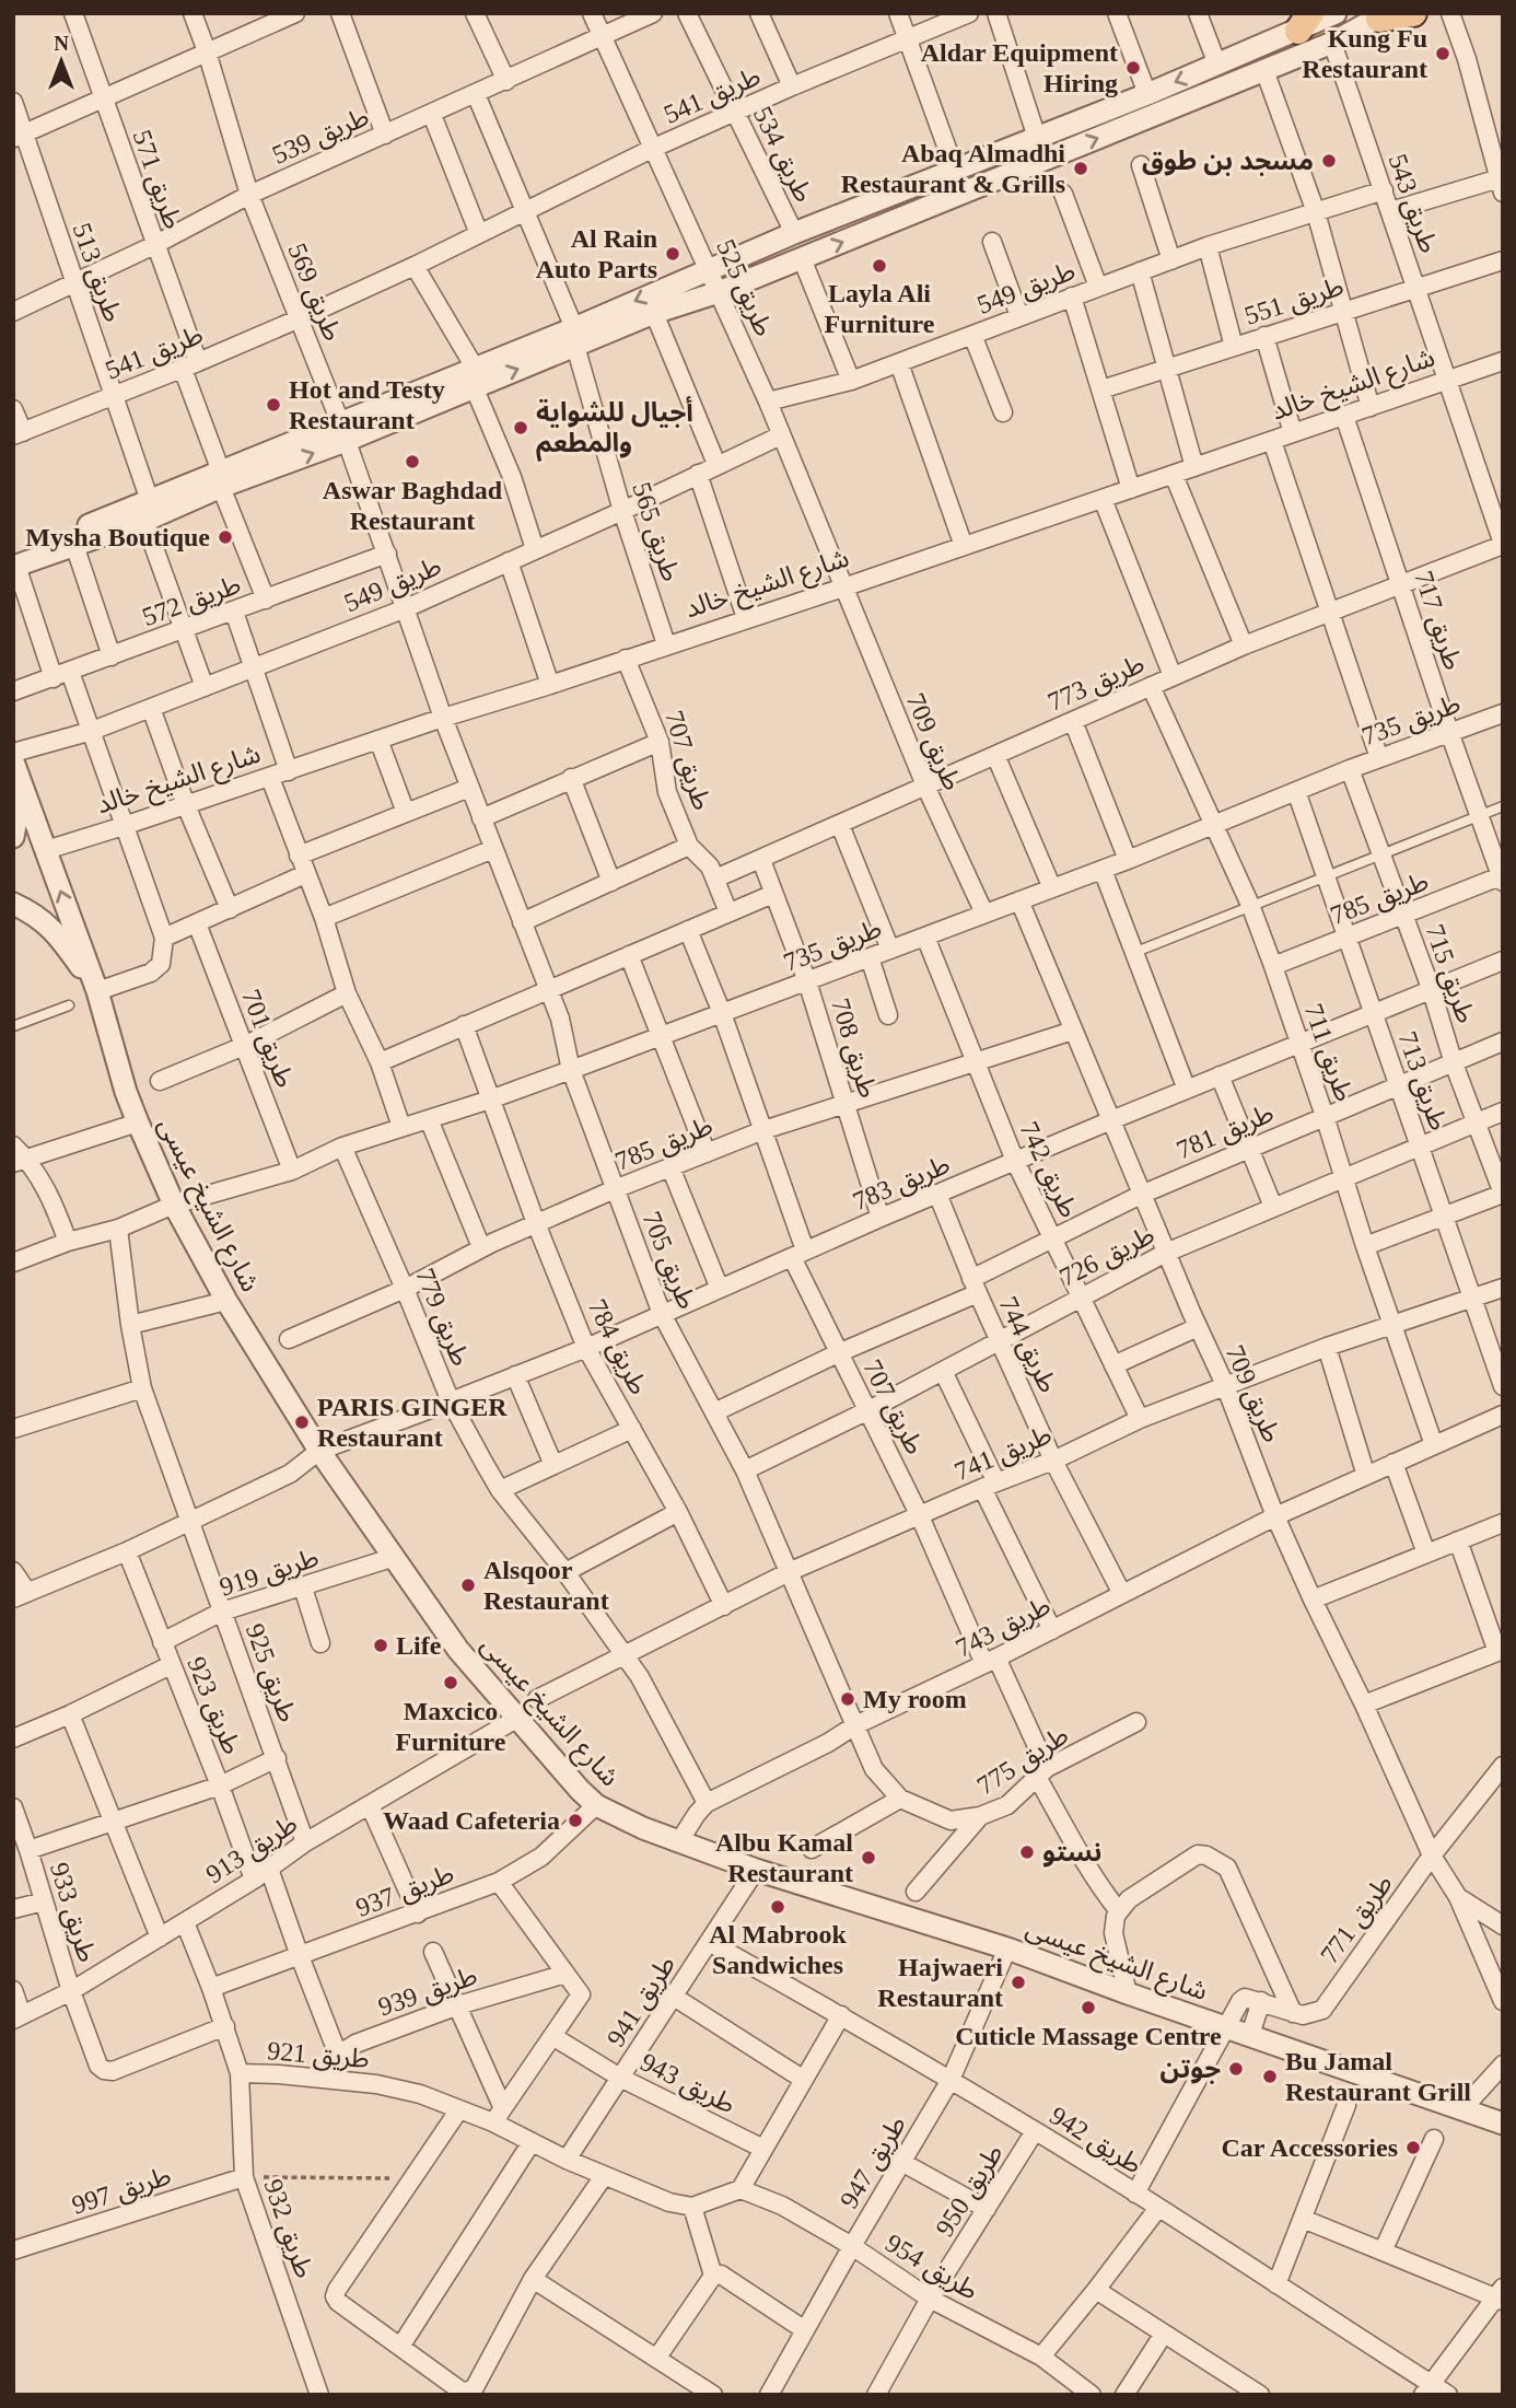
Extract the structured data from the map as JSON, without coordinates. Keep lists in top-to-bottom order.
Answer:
{
  "streets": {
    "street": [
      "طريق 541",
      "طريق 539",
      "طريق 534",
      "طريق 571",
      "طريق 543",
      "طريق 513",
      "طريق 525",
      "طريق 549",
      "طريق 569",
      "طريق 551",
      "شارع الشيخ خالد",
      "طريق 565",
      "طريق 572",
      "طريق 717",
      "طريق 773",
      "طريق 735",
      "طريق 709",
      "طريق 707",
      "طريق 785",
      "طريق 715",
      "طريق 701",
      "طريق 708",
      "طريق 711",
      "طريق 713",
      "طريق 781",
      "طريق 742",
      "طريق 783",
      "شارع الشيخ عيسى",
      "طريق 726",
      "طريق 705",
      "طريق 779",
      "طريق 744",
      "طريق 784",
      "طريق 741",
      "طريق 919",
      "طريق 743",
      "طريق 925",
      "طريق 923",
      "طريق 775",
      "طريق 913",
      "طريق 937",
      "طريق 933",
      "طريق 771",
      "طريق 939",
      "طريق 941",
      "طريق 921",
      "طريق 943",
      "طريق 942",
      "طريق 947",
      "طريق 997",
      "طريق 950",
      "طريق 932",
      "طريق 954"
    ]
  },
  "crossings": [
    ["طريق 541", "طريق 534"],
    ["طريق 541", "طريق 571"],
    ["طريق 541", "طريق 513"],
    ["طريق 541", "طريق 525"],
    ["طريق 541", "طريق 569"],
    ["طريق 541", "طريق 565"],
    ["طريق 539", "طريق 571"],
    ["طريق 539", "طريق 513"],
    ["طريق 539", "طريق 525"],
    ["طريق 539", "طريق 569"],
    ["طريق 539", "طريق 565"],
    ["طريق 571", "طريق 572"],
    ["طريق 543", "طريق 549"],
    ["طريق 543", "طريق 551"],
    ["طريق 543", "شارع الشيخ خالد"],
    ["طريق 543", "طريق 773"],
    ["طريق 513", "طريق 549"],
    ["طريق 513", "طريق 572"],
    ["طريق 525", "طريق 549"],
    ["طريق 525", "شارع الشيخ خالد"],
    ["طريق 525", "طريق 709"],
    ["طريق 549", "طريق 569"],
    ["طريق 549", "طريق 565"],
    ["طريق 569", "شارع الشيخ خالد"],
    ["طريق 569", "طريق 572"],
    ["طريق 569", "طريق 705"],
    ["شارع الشيخ خالد", "طريق 565"],
    ["شارع الشيخ خالد", "طريق 717"],
    ["شارع الشيخ خالد", "طريق 709"],
    ["شارع الشيخ خالد", "طريق 707"],
    ["شارع الشيخ خالد", "شارع الشيخ عيسى"],
    ["شارع الشيخ خالد", "طريق 705"],
    ["طريق 717", "طريق 773"],
    ["طريق 717", "طريق 735"],
    ["طريق 717", "طريق 785"],
    ["طريق 773", "طريق 709"],
    ["طريق 773", "طريق 707"],
    ["طريق 773", "طريق 708"],
    ["طريق 773", "طريق 711"],
    ["طريق 735", "طريق 709"],
    ["طريق 735", "طريق 707"],
    ["طريق 735", "طريق 715"],
    ["طريق 735", "طريق 701"],
    ["طريق 735", "طريق 708"],
    ["طريق 735", "طريق 711"],
    ["طريق 735", "طريق 713"],
    ["طريق 735", "طريق 742"],
    ["طريق 735", "شارع الشيخ عيسى"],
    ["طريق 735", "طريق 705"],
    ["طريق 735", "طريق 779"],
    ["طريق 735", "طريق 784"],
    ["طريق 735", "طريق 925"],
    ["طريق 709", "طريق 785"],
    ["طريق 709", "طريق 781"],
    ["طريق 709", "طريق 783"],
    ["طريق 709", "طريق 726"],
    ["طريق 709", "طريق 741"],
    ["طريق 709", "طريق 743"],
    ["طريق 709", "طريق 771"],
    ["طريق 707", "طريق 785"],
    ["طريق 707", "طريق 781"],
    ["طريق 707", "طريق 783"],
    ["طريق 707", "طريق 726"],
    ["طريق 707", "طريق 741"],
    ["طريق 707", "طريق 743"],
    ["طريق 707", "طريق 775"],
    ["طريق 785", "طريق 715"],
    ["طريق 785", "طريق 708"],
    ["طريق 785", "طريق 711"],
    ["طريق 785", "طريق 713"],
    ["طريق 785", "طريق 742"],
    ["طريق 785", "طريق 705"],
    ["طريق 785", "طريق 779"],
    ["طريق 785", "طريق 784"],
    ["طريق 715", "طريق 781"],
    ["طريق 715", "طريق 783"],
    ["طريق 715", "طريق 726"],
    ["طريق 708", "طريق 783"],
    ["طريق 711", "طريق 781"],
    ["طريق 711", "طريق 783"],
    ["طريق 711", "طريق 726"],
    ["طريق 711", "طريق 741"],
    ["طريق 711", "طريق 743"],
    ["طريق 713", "طريق 781"],
    ["طريق 713", "طريق 783"],
    ["طريق 713", "طريق 726"],
    ["طريق 713", "طريق 741"],
    ["طريق 781", "طريق 742"],
    ["طريق 781", "طريق 705"],
    ["طريق 781", "طريق 744"],
    ["طريق 742", "طريق 783"],
    ["طريق 742", "طريق 726"],
    ["طريق 742", "طريق 741"],
    ["طريق 783", "شارع الشيخ عيسى"],
    ["طريق 783", "طريق 705"],
    ["طريق 783", "طريق 779"],
    ["طريق 783", "طريق 744"],
    ["طريق 783", "طريق 784"],
    ["طريق 783", "طريق 925"],
    ["طريق 783", "طريق 923"],
    ["شارع الشيخ عيسى", "طريق 919"],
    ["شارع الشيخ عيسى", "طريق 743"],
    ["شارع الشيخ عيسى", "طريق 913"],
    ["شارع الشيخ عيسى", "طريق 937"],
    ["شارع الشيخ عيسى", "طريق 941"],
    ["شارع الشيخ عيسى", "طريق 947"],
    ["طريق 726", "طريق 705"],
    ["طريق 726", "طريق 744"],
    ["طريق 705", "طريق 741"],
    ["طريق 705", "طريق 743"],
    ["طريق 705", "طريق 775"],
    ["طريق 779", "طريق 741"],
    ["طريق 779", "طريق 743"],
    ["طريق 744", "طريق 741"],
    ["طريق 744", "طريق 743"],
    ["طريق 784", "طريق 741"],
    ["طريق 919", "طريق 925"],
    ["طريق 919", "طريق 923"],
    ["طريق 925", "طريق 913"],
    ["طريق 925", "طريق 933"],
    ["طريق 923", "طريق 913"],
    ["طريق 923", "طريق 933"],
    ["طريق 913", "طريق 933"],
    ["طريق 913", "طريق 921"],
    ["طريق 937", "طريق 921"],
    ["طريق 933", "طريق 921"],
    ["طريق 939", "طريق 921"],
    ["طريق 941", "طريق 921"],
    ["طريق 941", "طريق 943"],
    ["طريق 941", "طريق 942"],
    ["طريق 921", "طريق 932"],
    ["طريق 942", "طريق 947"],
    ["طريق 942", "طريق 950"],
    ["طريق 947", "طريق 954"],
    ["طريق 997", "طريق 932"],
    ["طريق 950", "طريق 954"]
  ],
  "places": [
    "Kung Fu Restaurant",
    "Aldar Equipment Hiring",
    "مسجد بن طوق",
    "Abaq Almadhi Restaurant & Grills",
    "Al Rain Auto Parts",
    "Layla Ali Furniture",
    "Hot and Testy Restaurant",
    "أجيال للشواية والمطعم",
    "Aswar Baghdad Restaurant",
    "Mysha Boutique",
    "PARIS GINGER Restaurant",
    "Alsqoor Restaurant",
    "Life",
    "Maxcico Furniture",
    "My room",
    "Waad Cafeteria",
    "نستو",
    "Albu Kamal Restaurant",
    "Al Mabrook Sandwiches",
    "Hajwaeri Restaurant",
    "Cuticle Massage Centre",
    "جوتن",
    "Bu Jamal Restaurant Grill",
    "Car Accessories"
  ],
  "north": "top"
}
